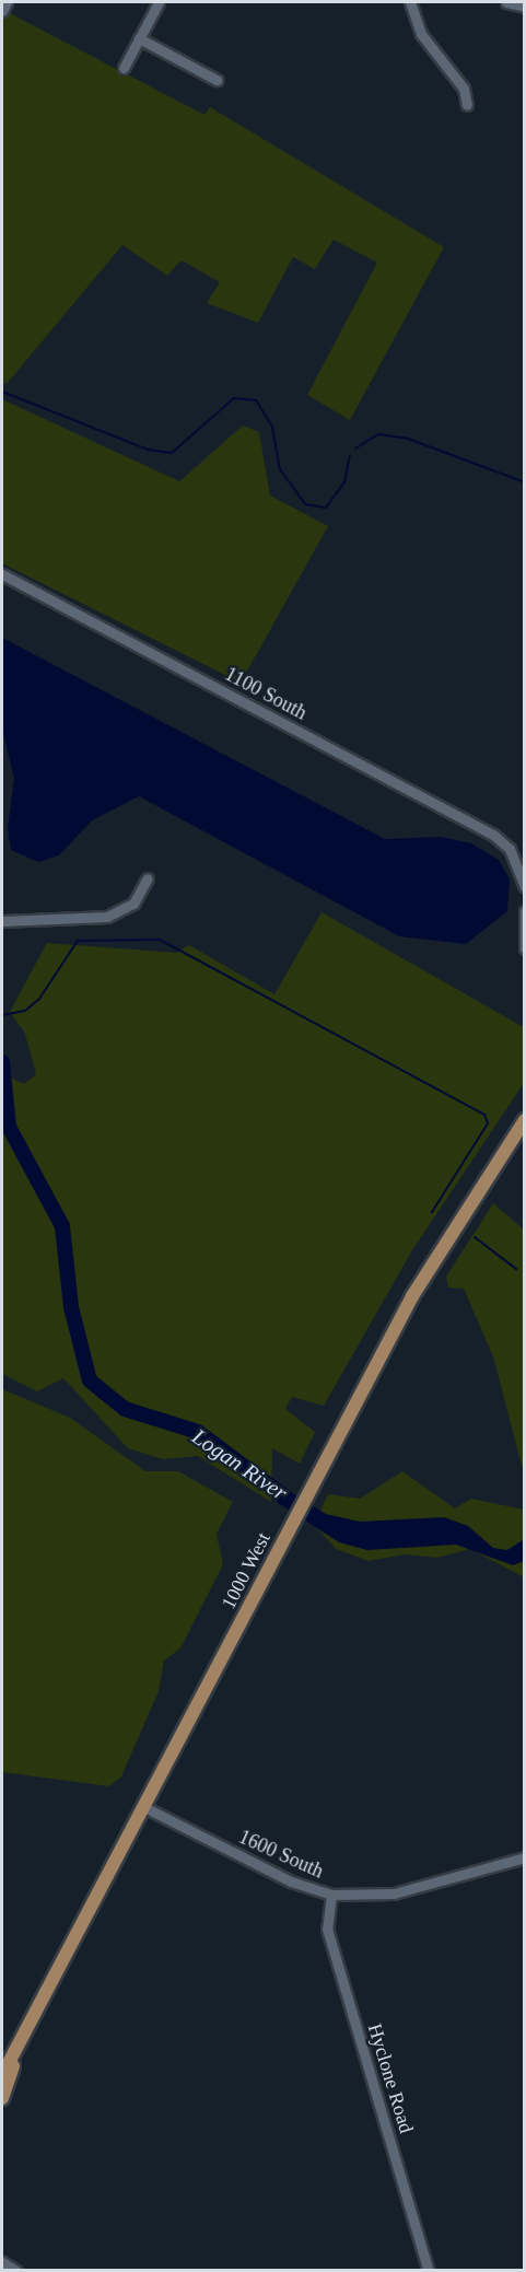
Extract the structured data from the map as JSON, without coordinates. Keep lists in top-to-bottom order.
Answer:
{
  "streets": {
    "main road": ["1000 West"],
    "street": ["1100 South", "1600 South", "Hyclone Road"]
  },
  "crossings": [
    ["1000 West", "1600 South"],
    ["1600 South", "Hyclone Road"]
  ],
  "water": ["Logan River"]
}
